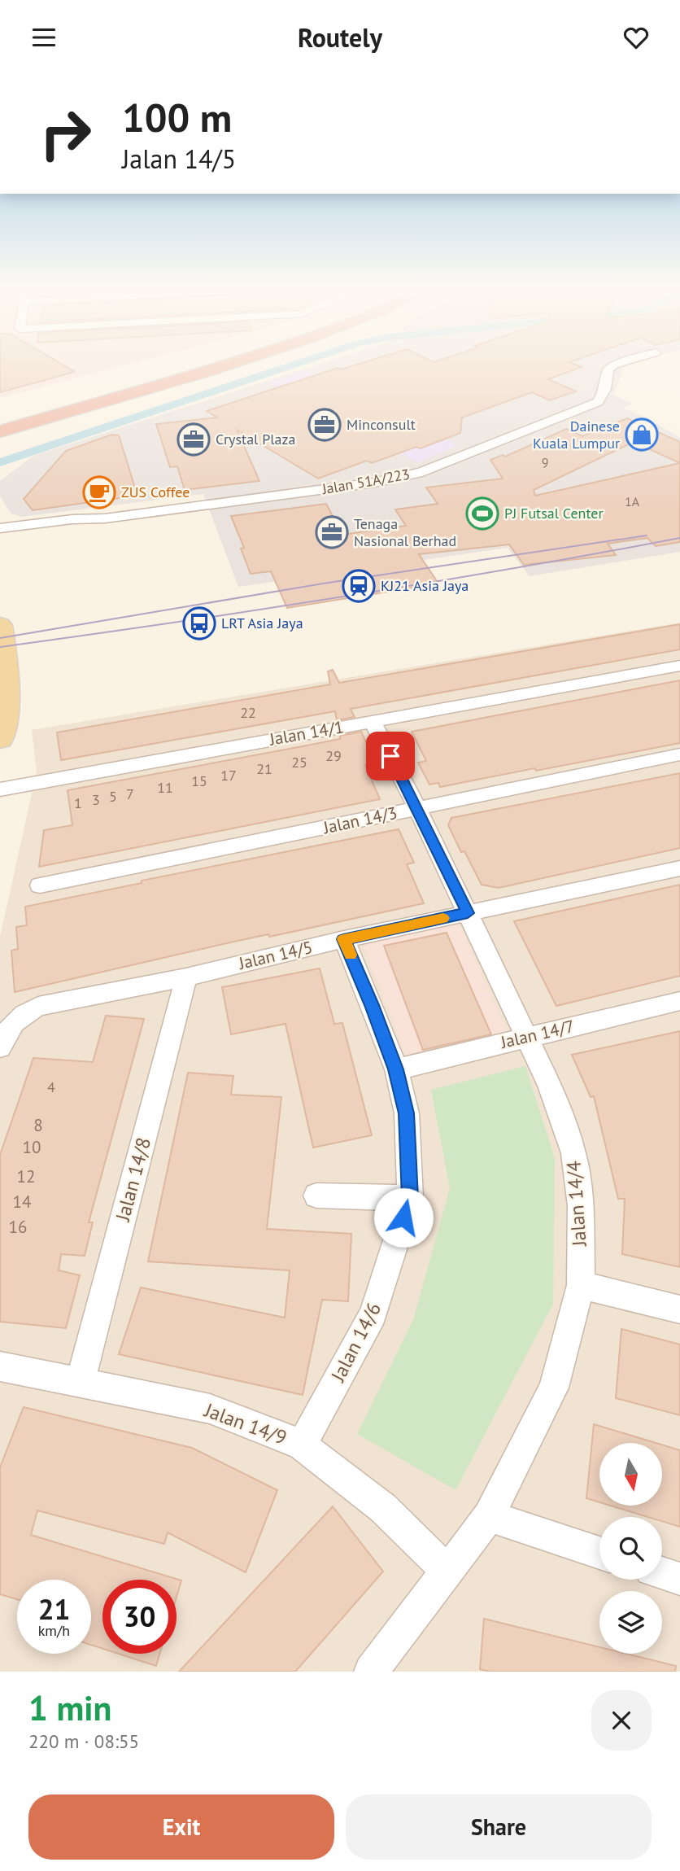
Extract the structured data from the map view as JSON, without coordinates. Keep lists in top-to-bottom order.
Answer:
{
  "streets": {
    "street": [
      "Jalan 51A/223",
      "Jalan 14/1",
      "Jalan 14/3",
      "Jalan 14/5",
      "Jalan 14/7",
      "Jalan 14/8",
      "Jalan 14/4",
      "Jalan 14/6",
      "Jalan 14/9"
    ]
  },
  "crossings": [
    ["Jalan 14/1", "Jalan 14/4"],
    ["Jalan 14/3", "Jalan 14/4"],
    ["Jalan 14/5", "Jalan 14/8"],
    ["Jalan 14/5", "Jalan 14/4"],
    ["Jalan 14/5", "Jalan 14/6"],
    ["Jalan 14/7", "Jalan 14/4"],
    ["Jalan 14/7", "Jalan 14/6"],
    ["Jalan 14/8", "Jalan 14/9"],
    ["Jalan 14/4", "Jalan 14/9"],
    ["Jalan 14/6", "Jalan 14/9"]
  ],
  "places": {
    "office": ["Minconsult", "Crystal Plaza", "Tenaga Nasional Berhad"],
    "shop": ["Dainese Kuala Lumpur"],
    "cafe": ["ZUS Coffee"],
    "sports": ["PJ Futsal Center"],
    "station": ["KJ21 Asia Jaya"],
    "bus stop": ["LRT Asia Jaya"]
  },
  "house_numbers": [
    "9",
    "1A",
    "22",
    "29",
    "25",
    "21",
    "17",
    "15",
    "11",
    "7",
    "5",
    "3",
    "1",
    "4",
    "8",
    "10",
    "12",
    "14",
    "16"
  ],
  "north": "bottom",
  "page": {
    "header": "Routely",
    "turn": ["100 m", "Jalan 14/5"],
    "speed": "21 km/h",
    "limit": "30",
    "heading": ["1 min", "220 m · 08:55"],
    "buttons": ["Exit", "Share"]
  }
}
